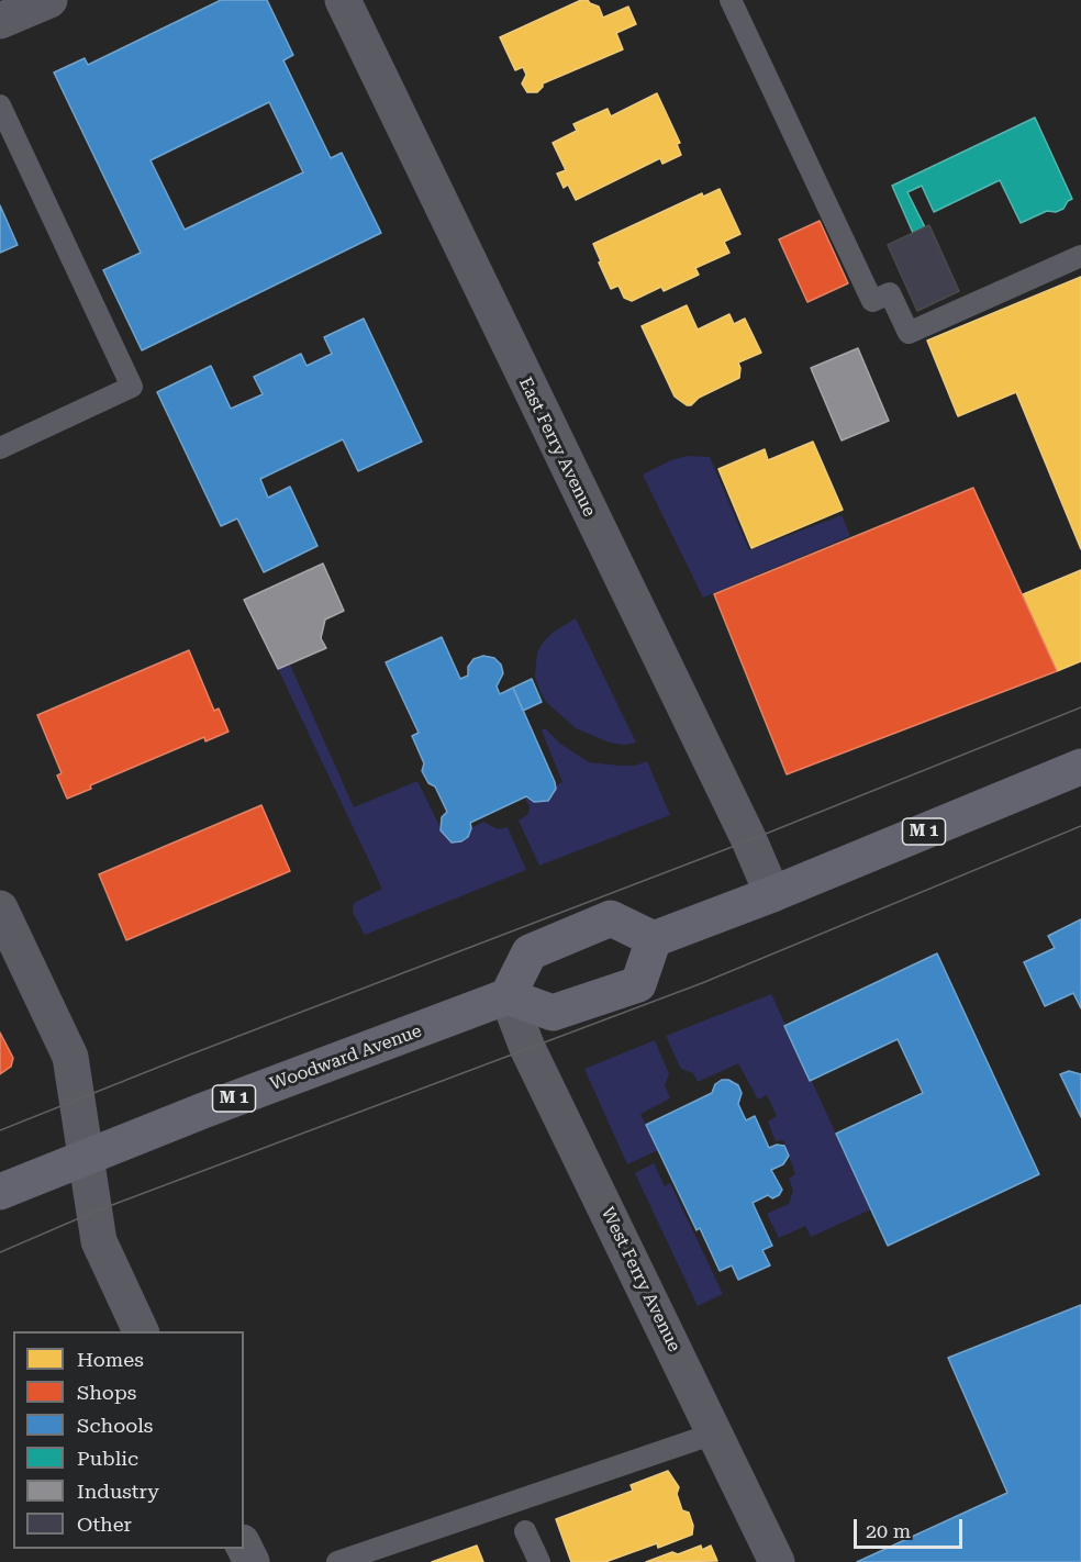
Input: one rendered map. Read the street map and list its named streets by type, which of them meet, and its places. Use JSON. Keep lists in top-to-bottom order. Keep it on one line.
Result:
{"streets":{"main road":["M 1","Woodward Avenue"],"street":["East Ferry Avenue","West Ferry Avenue"]},"crossings":[["East Ferry Avenue","M 1"],["Woodward Avenue","West Ferry Avenue"]],"legend":["Homes","Shops","Schools","Public","Industry","Other"],"scale_bar":"20 m"}
